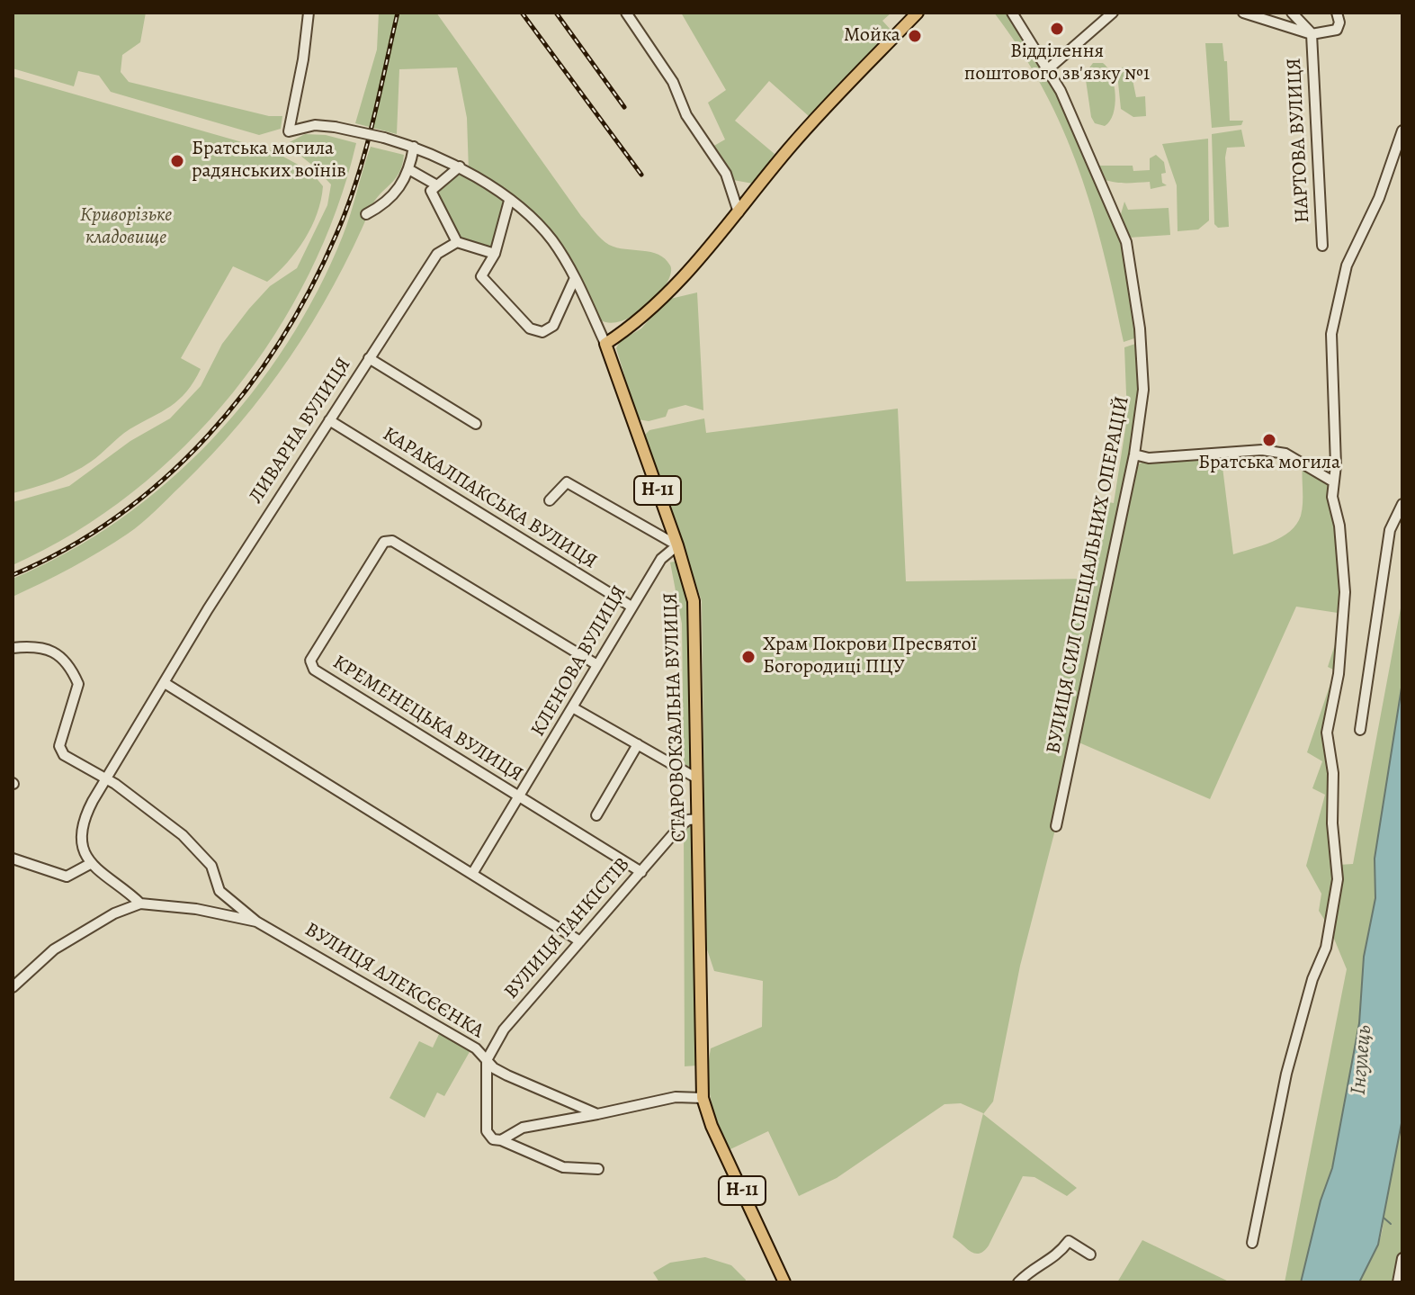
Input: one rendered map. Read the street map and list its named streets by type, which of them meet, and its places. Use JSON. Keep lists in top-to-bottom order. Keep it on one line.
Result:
{"streets":{"main road":["Н-11","СТАРОВОКЗАЛЬНА ВУЛИЦЯ"],"street":["НАРТОВА ВУЛИЦЯ","ЛИВАРНА ВУЛИЦЯ","КАРАКАЛПАКСЬКА ВУЛИЦЯ","ВУЛИЦЯ СИЛ СПЕЦІАЛЬНИХ ОПЕРАЦІЙ","КЛЕНОВА ВУЛИЦЯ","КРЕМЕНЕЦЬКА ВУЛИЦЯ","ВУЛИЦЯ ТАНКІСТІВ","ВУЛИЦЯ АЛЕКСЄЄНКА"]},"crossings":[["ЛИВАРНА ВУЛИЦЯ","КАРАКАЛПАКСЬКА ВУЛИЦЯ"],["КАРАКАЛПАКСЬКА ВУЛИЦЯ","КЛЕНОВА ВУЛИЦЯ"],["КЛЕНОВА ВУЛИЦЯ","СТАРОВОКЗАЛЬНА ВУЛИЦЯ"],["КЛЕНОВА ВУЛИЦЯ","КРЕМЕНЕЦЬКА ВУЛИЦЯ"],["СТАРОВОКЗАЛЬНА ВУЛИЦЯ","ВУЛИЦЯ ТАНКІСТІВ"],["КРЕМЕНЕЦЬКА ВУЛИЦЯ","ВУЛИЦЯ ТАНКІСТІВ"],["ВУЛИЦЯ ТАНКІСТІВ","ВУЛИЦЯ АЛЕКСЄЄНКА"]],"water":["Інгулець"],"parks":["Криворізьке кладовище"],"places":["Відділення поштового зв'язку №1","Мойка","Братська могила радянських воїнів","Братська могила","Храм Покрови Пресвятої Богородиці ПЦУ"]}
